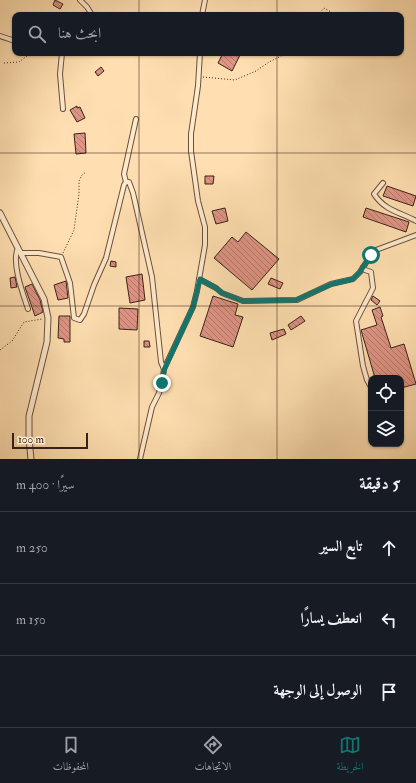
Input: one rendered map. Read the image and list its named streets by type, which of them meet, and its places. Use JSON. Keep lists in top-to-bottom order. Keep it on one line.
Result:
{"scale_bar":"100 m","page":{"search":"ابحث هنا","scale":"100 m","heading":["5 دقيقة","سيرًا · 400 m"],"list":[["تابع السير","250 m"],["انعطف يسارًا","150 m"],"الوصول إلى الوجهة"],"nav":["الخريطة","الاتجاهات","المحفوظات"]}}
